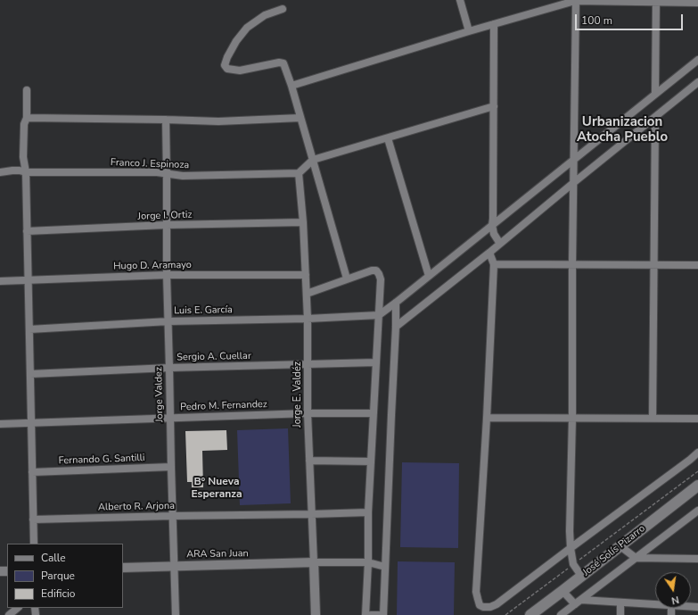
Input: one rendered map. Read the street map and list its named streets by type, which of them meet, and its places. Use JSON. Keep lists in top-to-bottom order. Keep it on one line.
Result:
{"streets":{"main road":["José Solís Pizarro"],"street":["Franco J. Espinoza","Jorge I. Ortiz","Hugo D. Aramayo","Luis E. García","Sergio A. Cuellar","Jorge Valdez","Jorge E. Valdéz","Pedro M. Fernandez","Fernando G. Santilli","Alberto R. Arjona","ARA San Juan"]},"crossings":[["Franco J. Espinoza","Jorge Valdez"],["Franco J. Espinoza","Jorge E. Valdéz"],["Jorge I. Ortiz","Jorge Valdez"],["Jorge I. Ortiz","Jorge E. Valdéz"],["Hugo D. Aramayo","Jorge Valdez"],["Hugo D. Aramayo","Jorge E. Valdéz"],["Luis E. García","Jorge Valdez"],["Luis E. García","Jorge E. Valdéz"],["Sergio A. Cuellar","Jorge Valdez"],["Sergio A. Cuellar","Jorge E. Valdéz"],["Jorge Valdez","Pedro M. Fernandez"],["Jorge Valdez","Fernando G. Santilli"],["Jorge Valdez","Alberto R. Arjona"],["Jorge Valdez","ARA San Juan"],["Jorge E. Valdéz","Pedro M. Fernandez"],["Jorge E. Valdéz","Alberto R. Arjona"],["Jorge E. Valdéz","ARA San Juan"]],"districts":["Urbanizacion Atocha Pueblo","Bº Nueva Esperanza"],"legend":["Calle","Parque","Edificio"],"scale_bar":"100 m","north":"bottom"}
